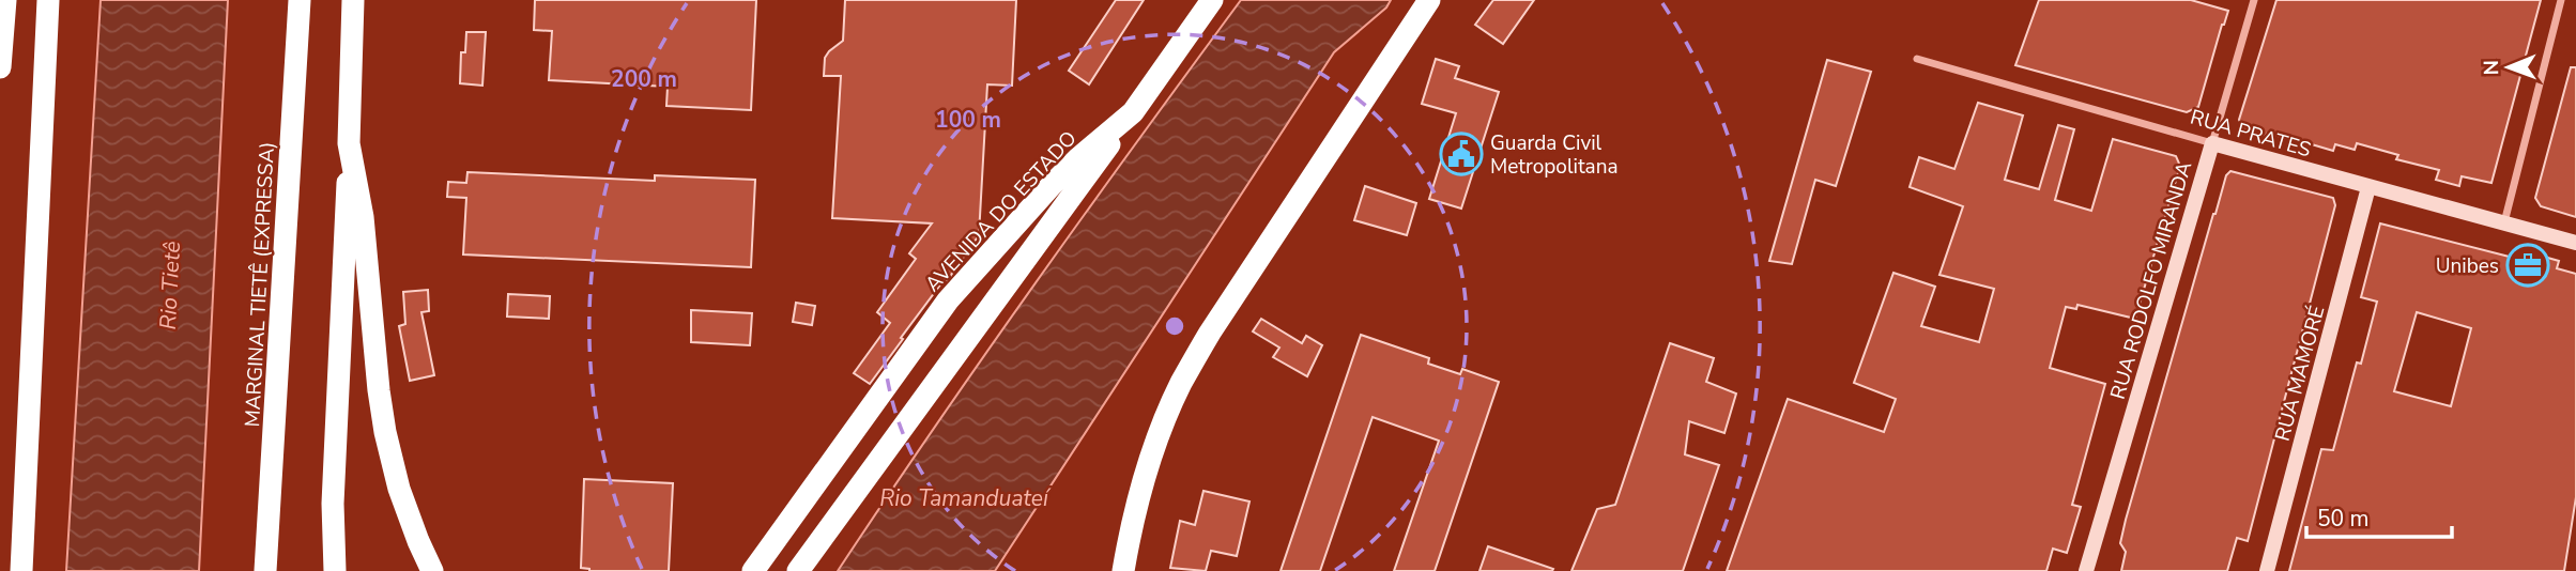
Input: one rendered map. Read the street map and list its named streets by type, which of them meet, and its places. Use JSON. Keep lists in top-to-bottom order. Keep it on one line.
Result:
{"streets":{"highway":["AVENIDA DO ESTADO","MARGINAL TIETÊ (EXPRESSA)"],"street":["RUA PRATES","RUA RODOLFO MIRANDA","RUA MAMORÉ"]},"crossings":[["RUA PRATES","RUA RODOLFO MIRANDA"],["RUA PRATES","RUA MAMORÉ"]],"water":["Rio Tietê","Rio Tamanduateí"],"places":{"public building":["Guarda Civil Metropolitana"],"office":["Unibes"]},"scale_bar":"50 m","north":"left","rings":["200 m","100 m"]}
